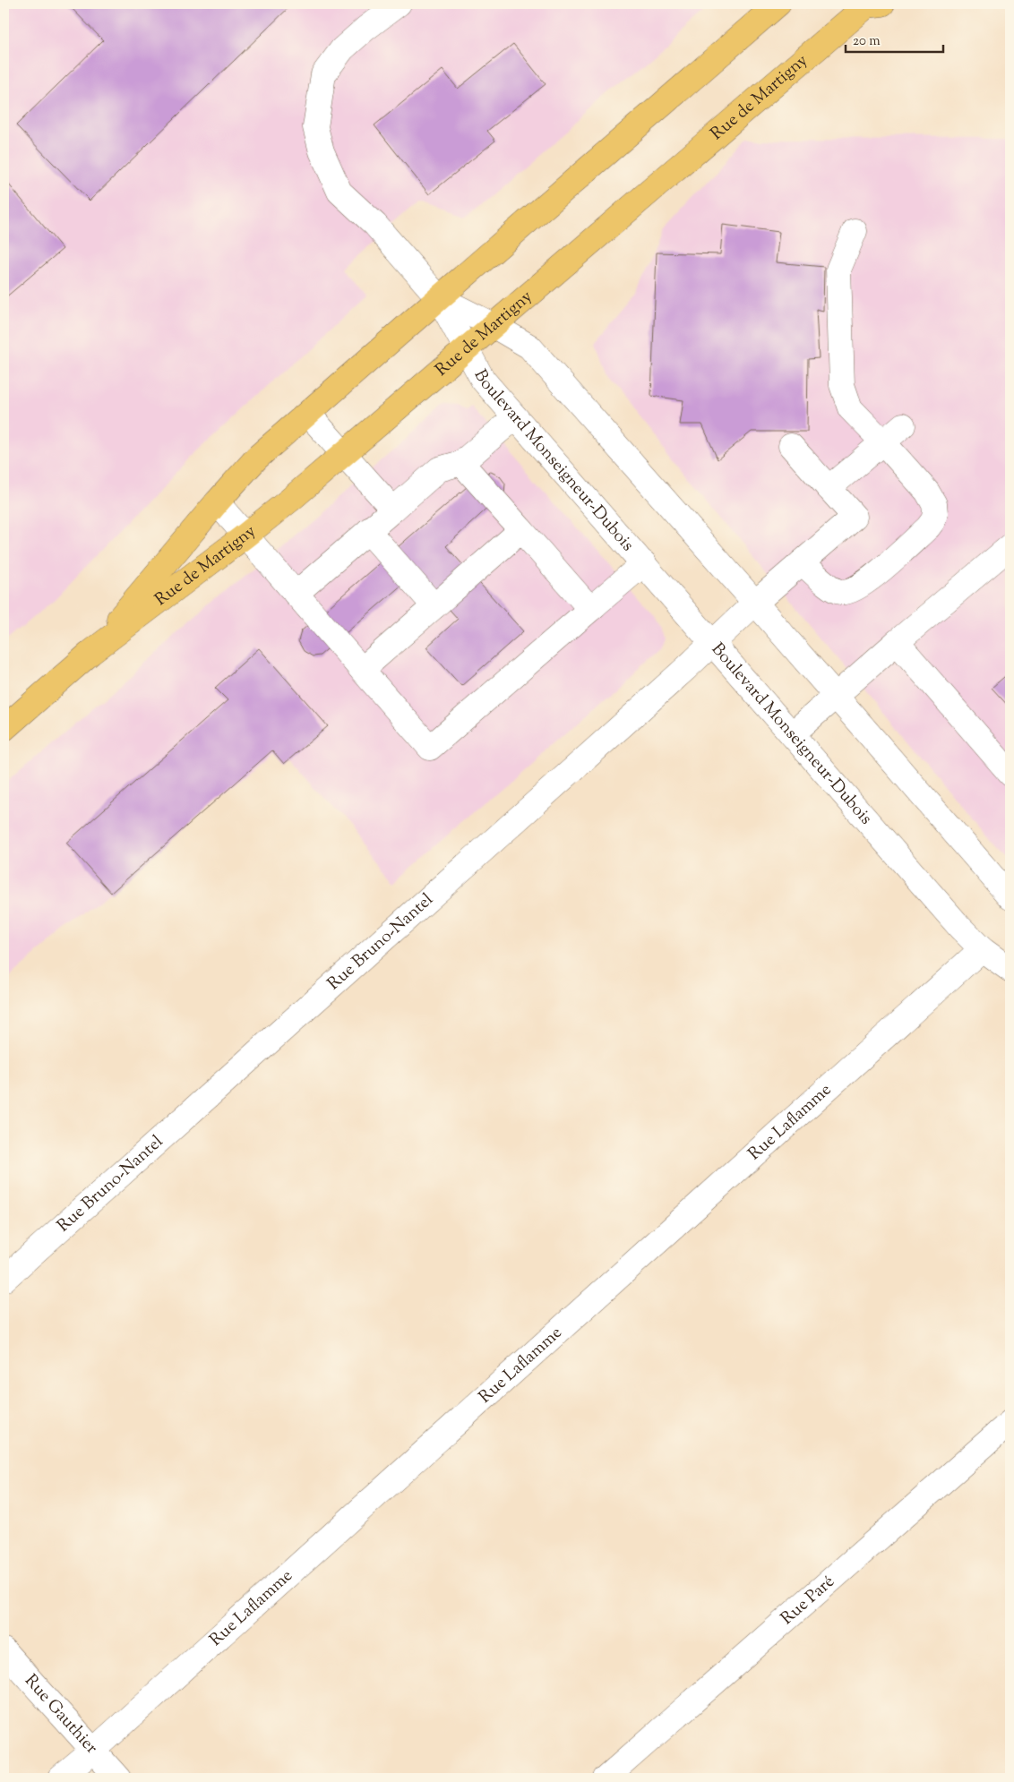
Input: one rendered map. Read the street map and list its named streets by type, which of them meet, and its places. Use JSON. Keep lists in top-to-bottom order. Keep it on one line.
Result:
{"streets":{"main road":["Rue de Martigny"],"street":["Boulevard Monseigneur-Dubois","Rue Bruno-Nantel","Rue Laflamme","Rue Paré","Rue Gauthier"]},"crossings":[["Rue de Martigny","Boulevard Monseigneur-Dubois"],["Boulevard Monseigneur-Dubois","Rue Bruno-Nantel"],["Boulevard Monseigneur-Dubois","Rue Laflamme"],["Rue Laflamme","Rue Gauthier"]],"scale_bar":"20 m"}
